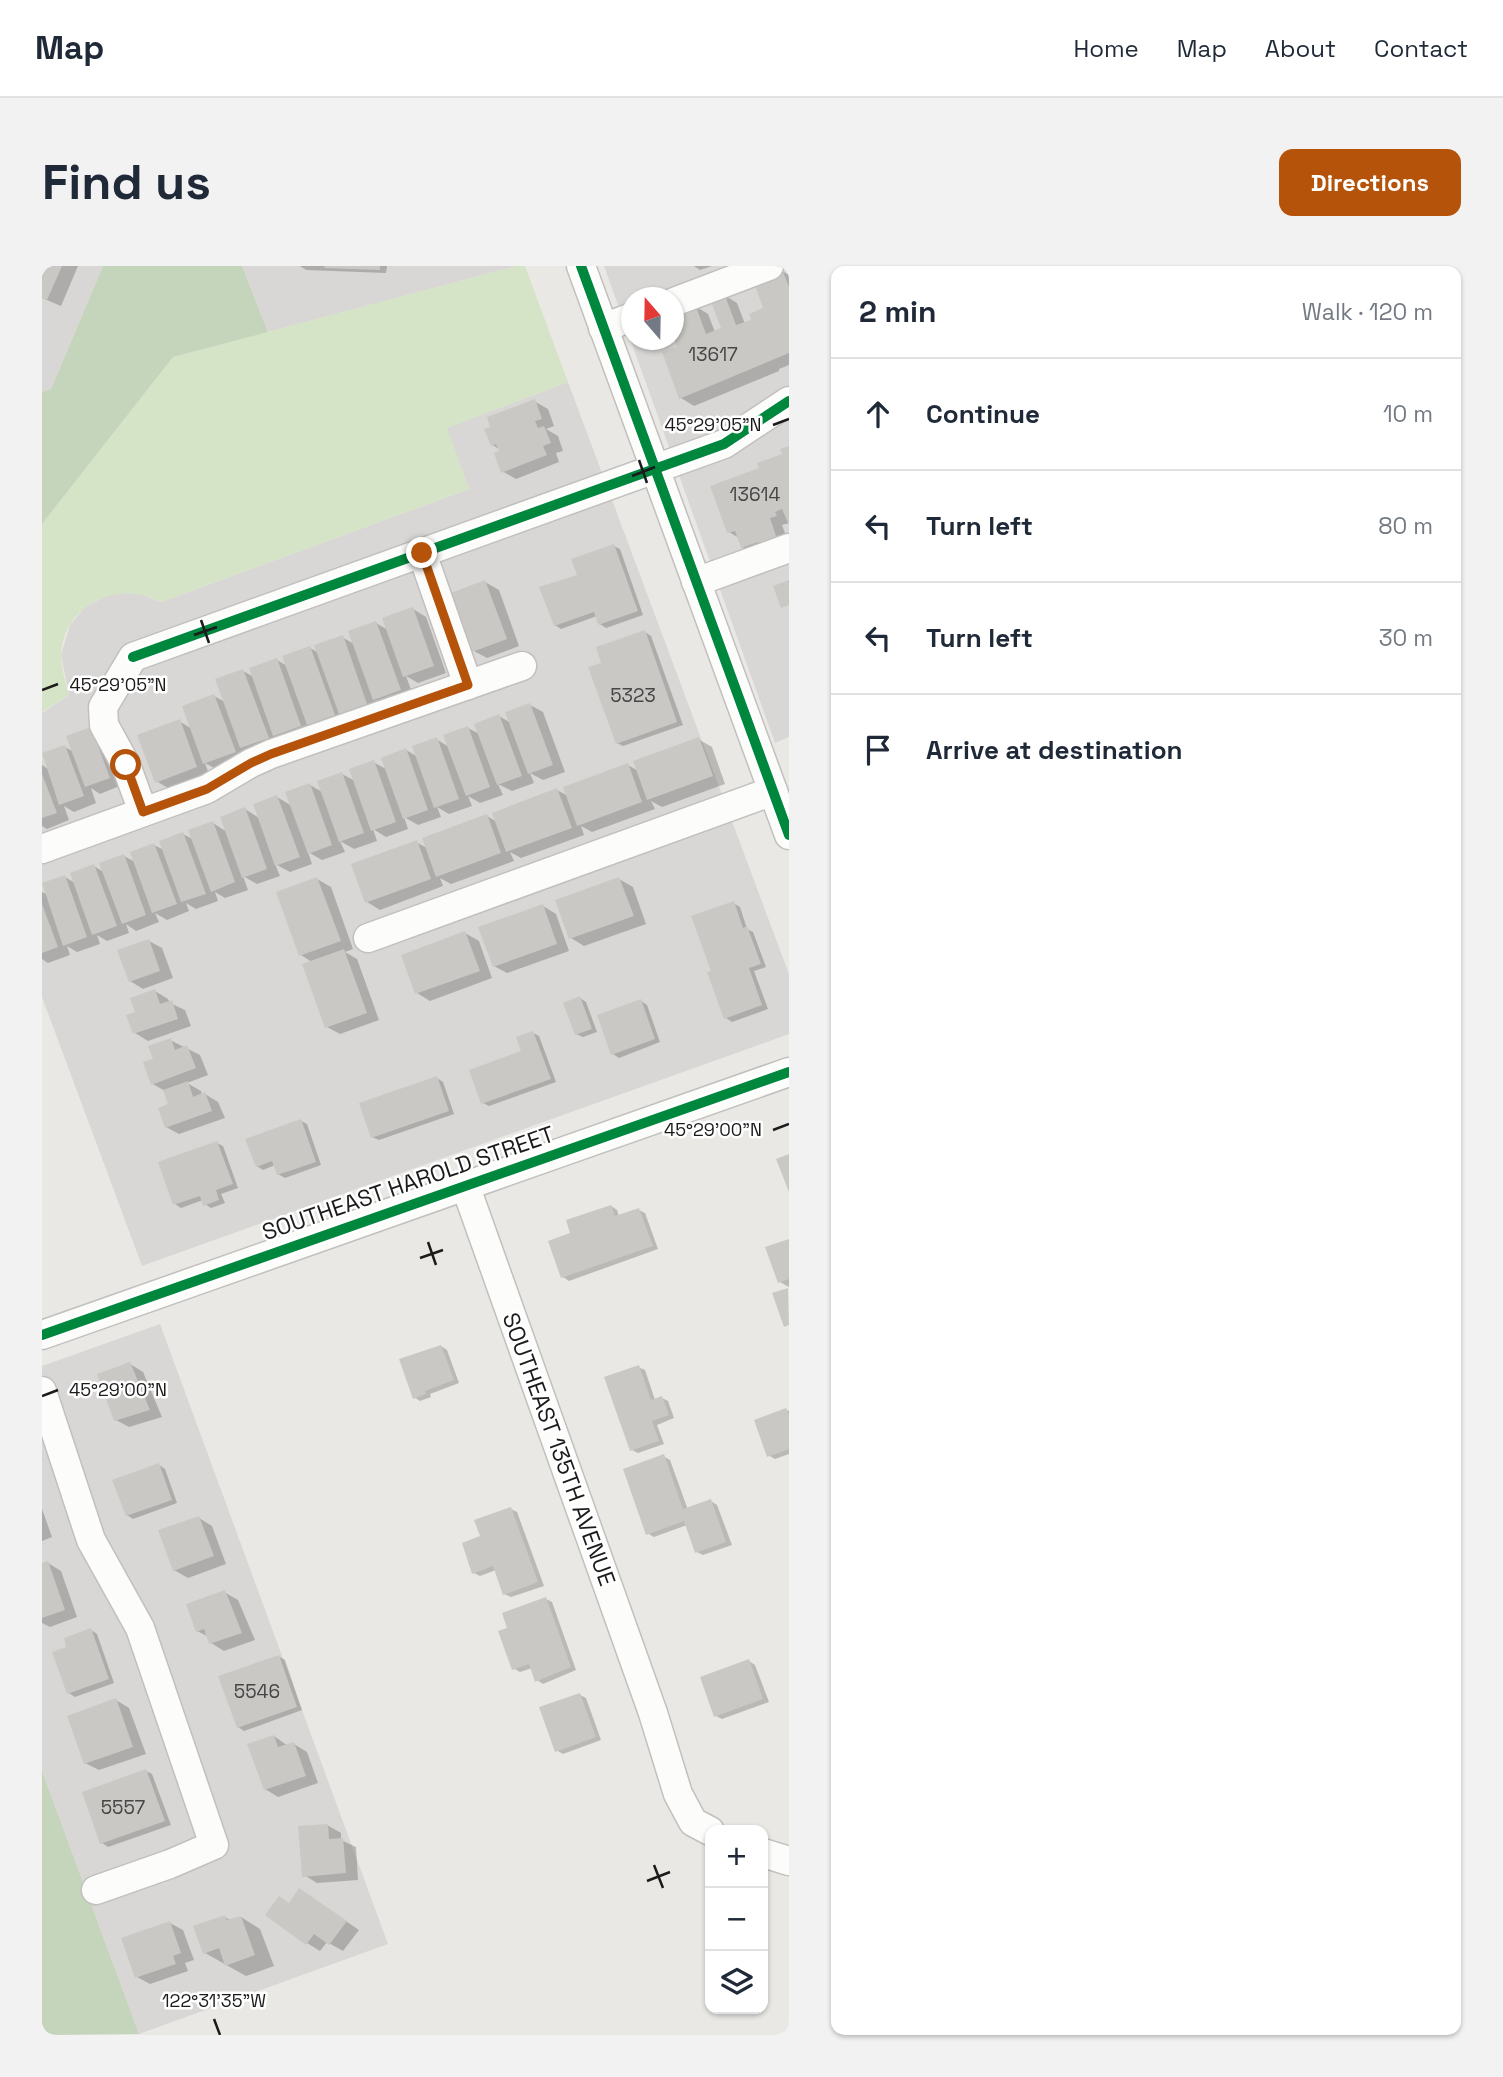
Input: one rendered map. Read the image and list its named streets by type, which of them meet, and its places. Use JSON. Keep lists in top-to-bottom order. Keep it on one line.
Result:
{"streets":{"street":["SOUTHEAST HAROLD STREET","SOUTHEAST 135TH AVENUE"]},"crossings":[["SOUTHEAST HAROLD STREET","SOUTHEAST 135TH AVENUE"]],"house_numbers":["13617","13614","5323","5546","5557"],"north":"top","page":{"header":"Map","nav":["Home","Map","About","Contact"],"buttons":"Directions","title":"Find us","heading":["2 min","Walk · 120 m"],"list":[["Continue","10 m"],["Turn left","80 m"],["Turn left","30 m"],"Arrive at destination"],"map_buttons":["+","−"]},"coordinates":["45°29'05\"N","45°29'00\"N","122°31'35\"W"]}
